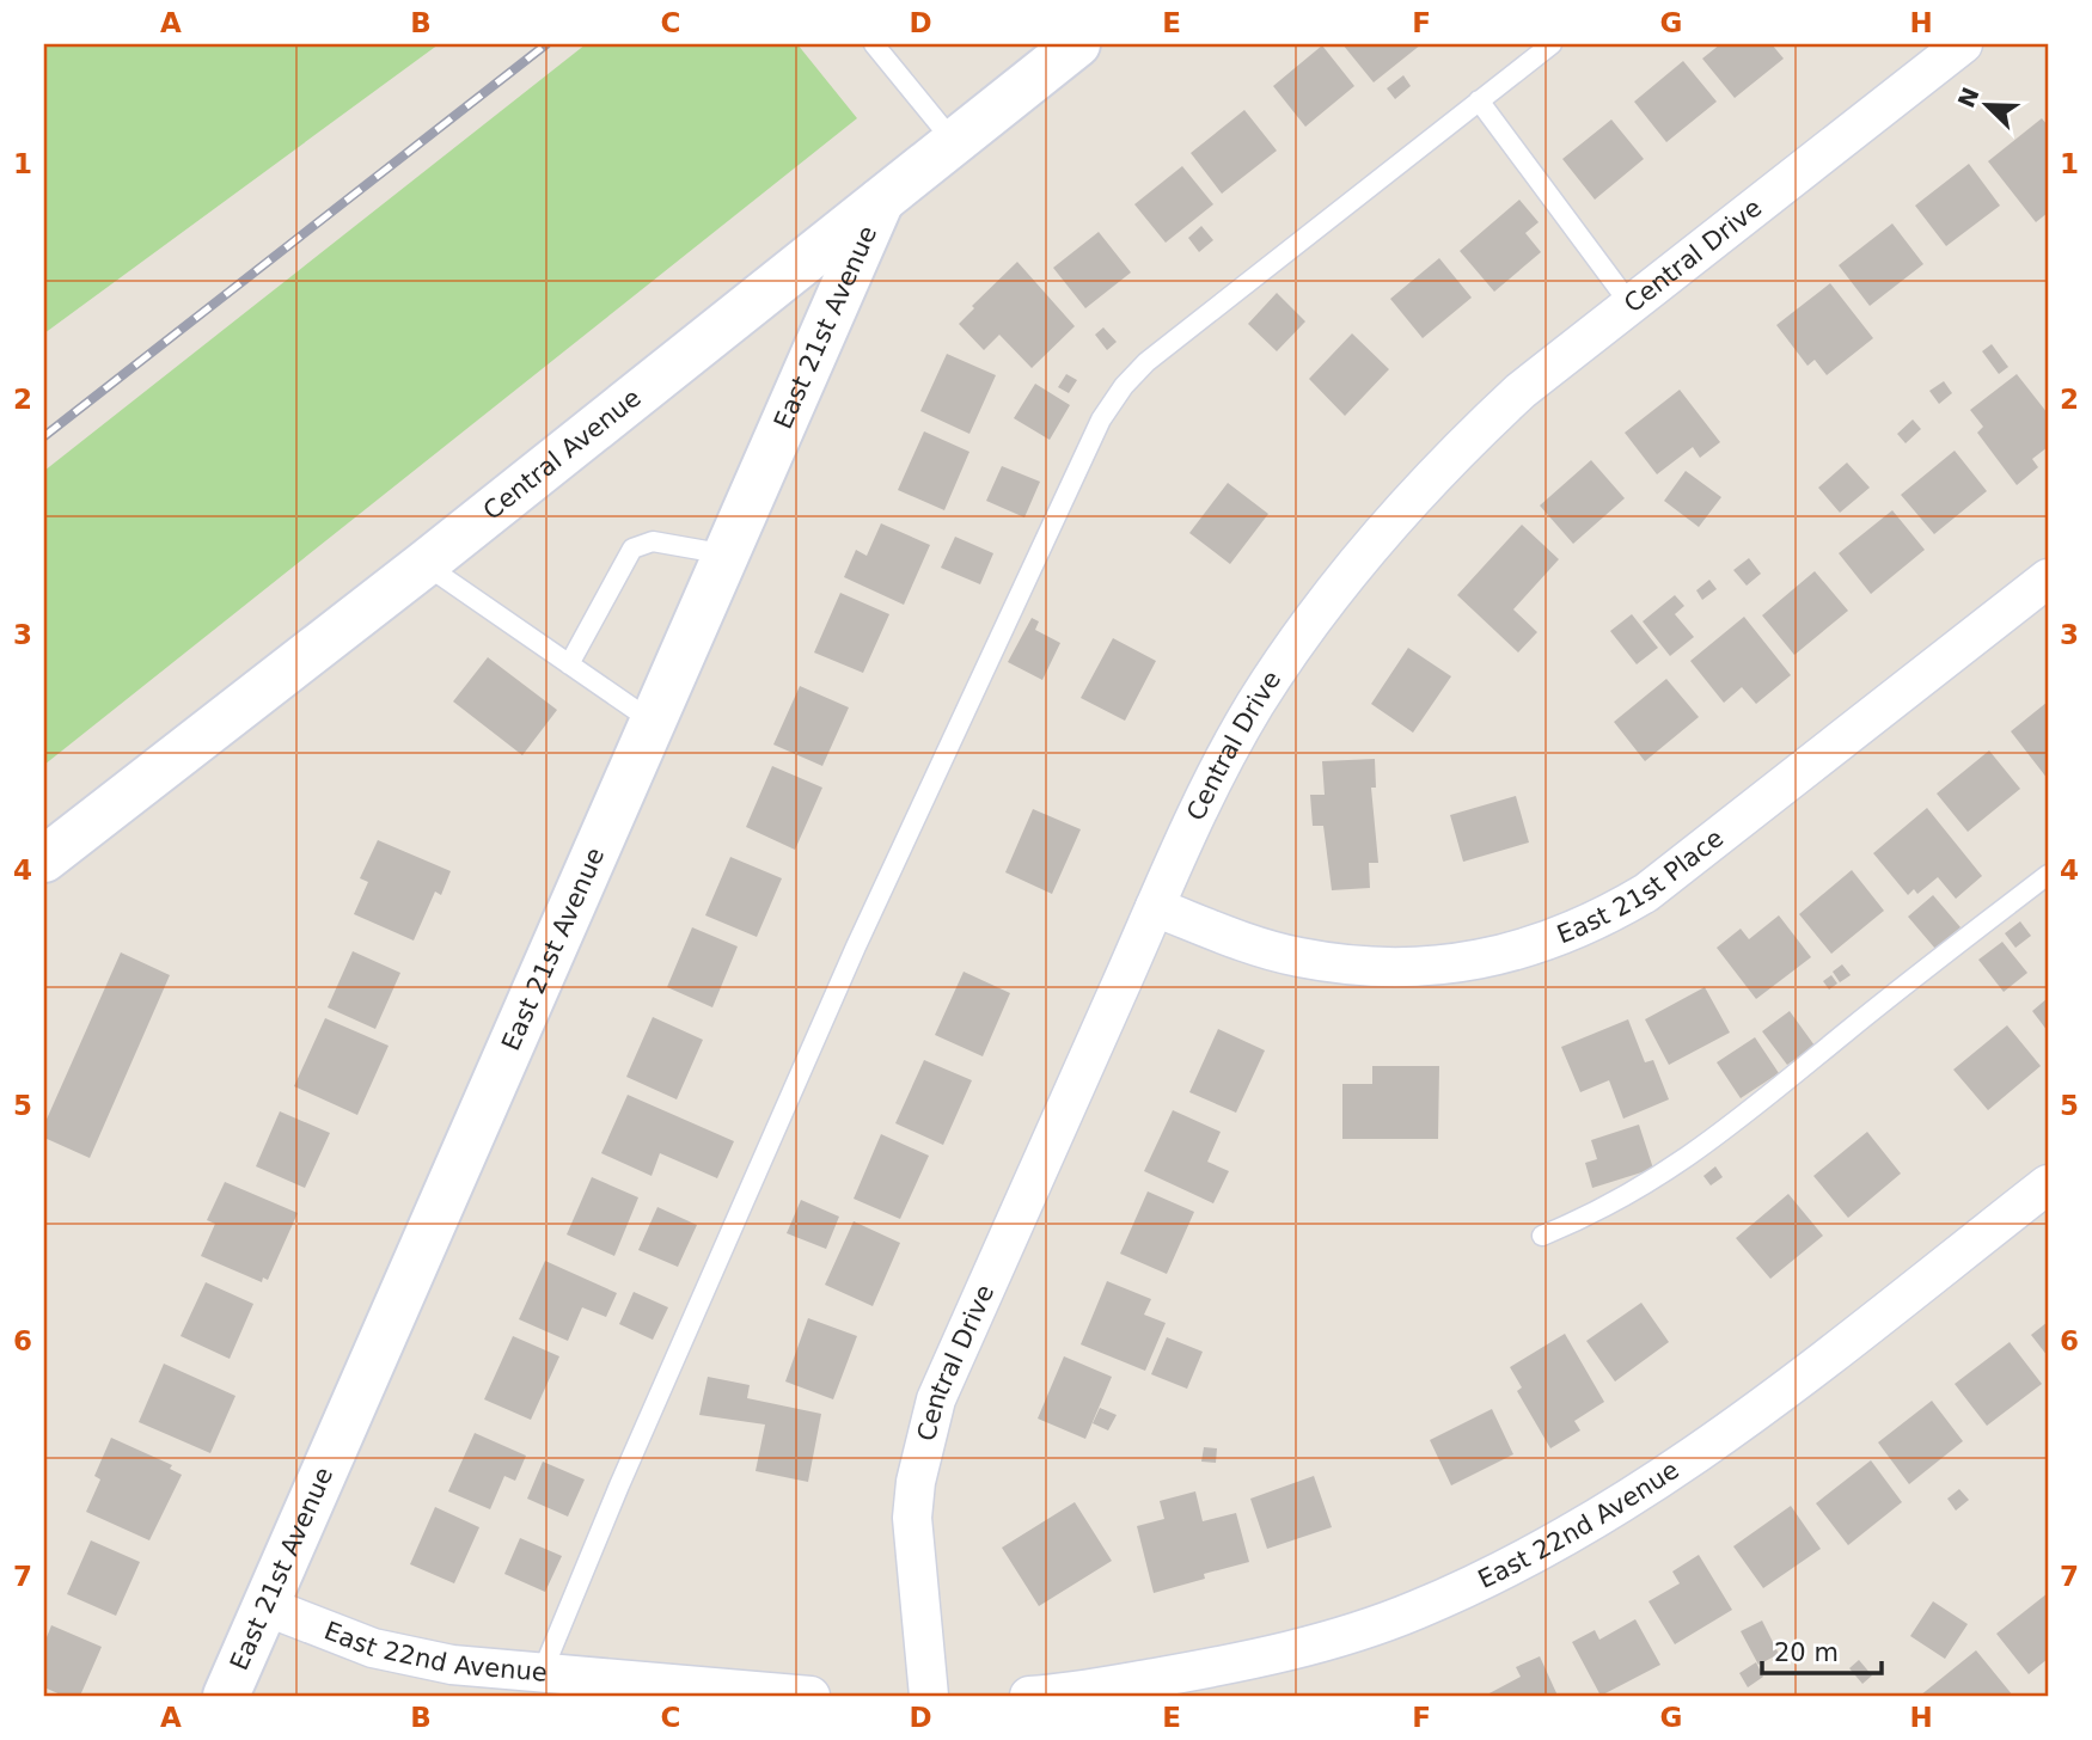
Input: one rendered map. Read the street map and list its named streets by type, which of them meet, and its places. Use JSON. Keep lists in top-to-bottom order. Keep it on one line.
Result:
{"streets":{"street":["Central Drive","East 21st Avenue","Central Avenue","East 21st Place","East 22nd Avenue"]},"crossings":[["Central Drive","East 21st Place"],["East 21st Avenue","Central Avenue"],["East 21st Avenue","East 22nd Avenue"]],"scale_bar":"20 m","north":"top left","grid":{"columns":["A","B","C","D","E","F","G","H"],"rows":["1","2","3","4","5","6","7"]}}
